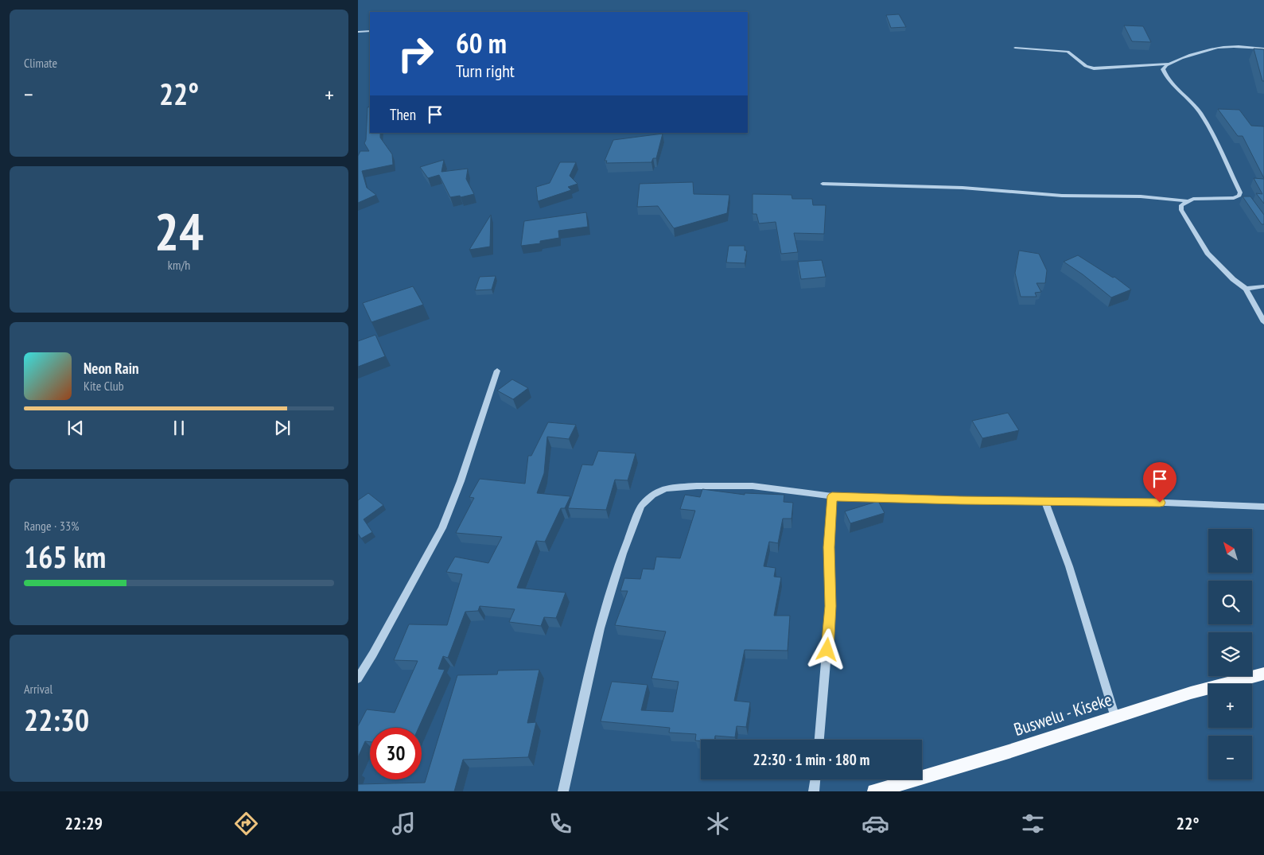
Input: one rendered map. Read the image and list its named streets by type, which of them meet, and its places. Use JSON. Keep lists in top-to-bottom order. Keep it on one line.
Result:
{"streets":{"main road":["Buswelu - Kiseke"]},"north":"top left","page":{"tile":["Climate",["24","km/h"],["Range · 33%","165 km"],["Arrival","22:30"]],"turn":["60 m","Turn right"],"heat":["−","22°","+"],"then":"Then","song":["Neon Rain","Kite Club"],"map_buttons":["+","−"],"limit":"30","trip":"22:30 · 1 min · 180 m","tabs":["22:29","22°"]}}
